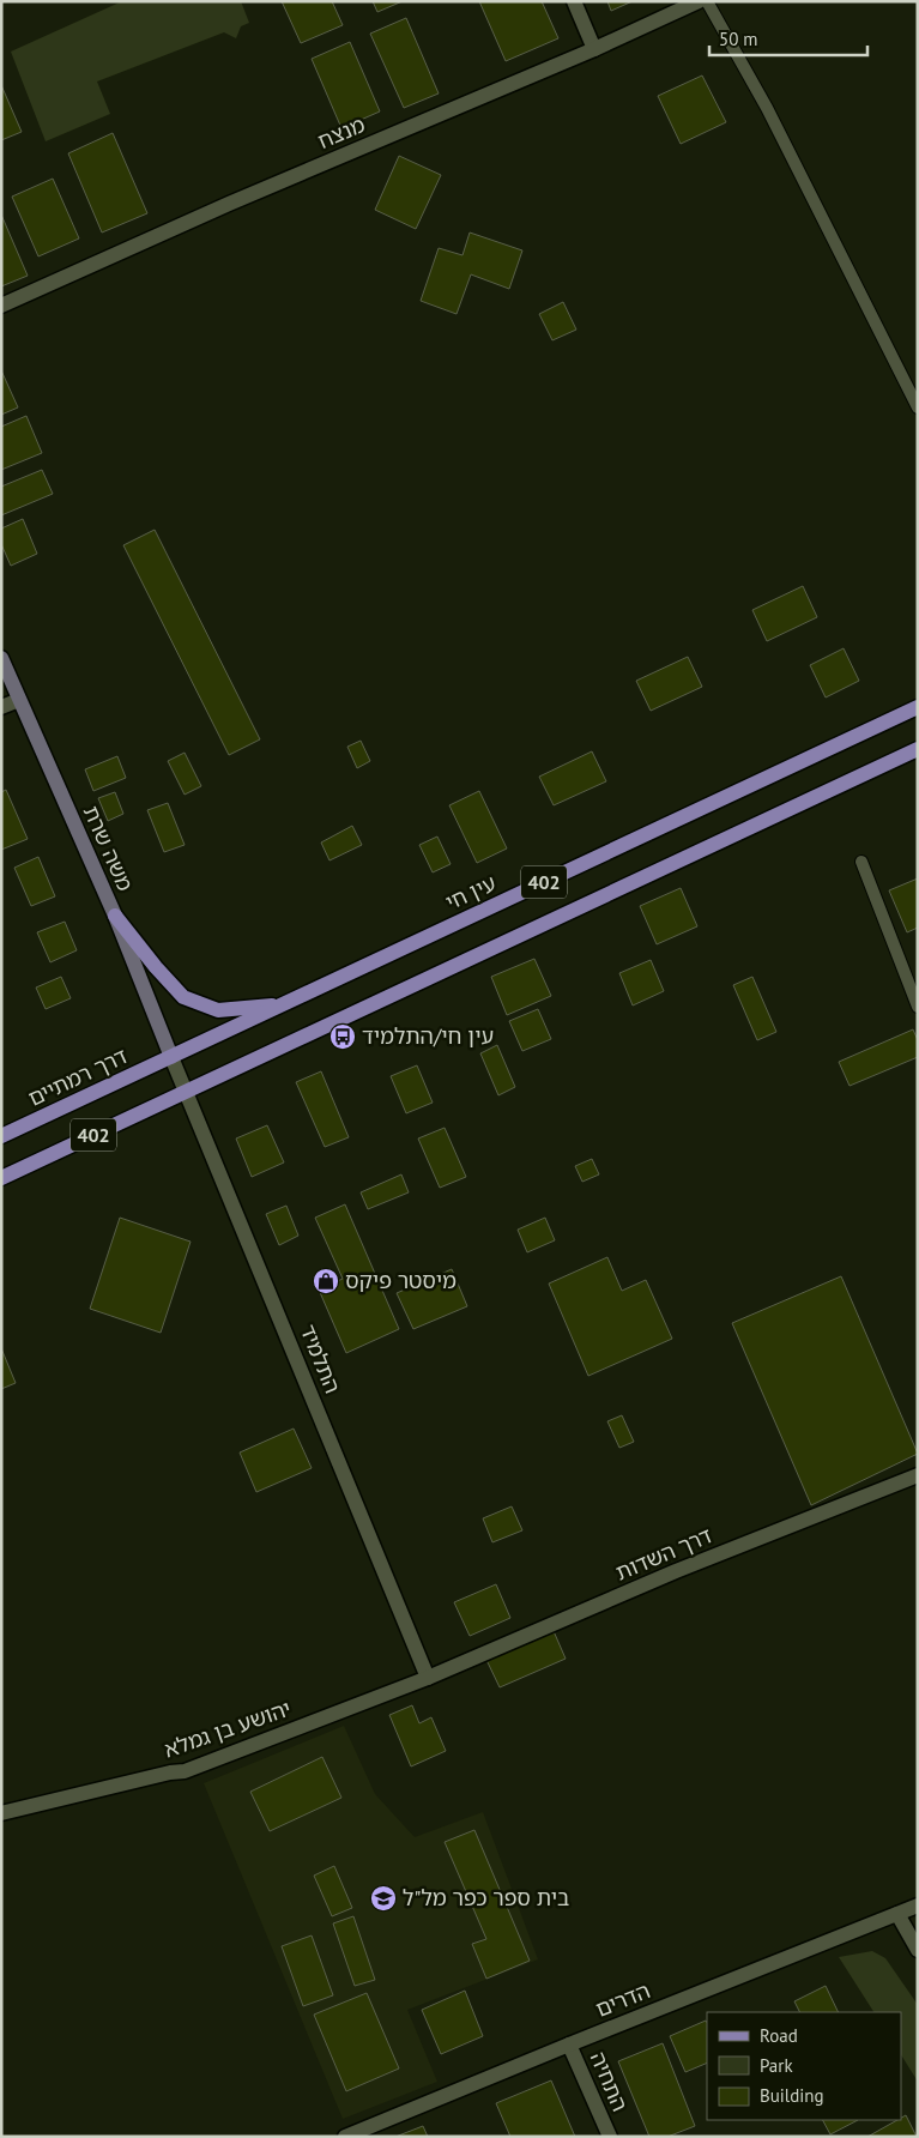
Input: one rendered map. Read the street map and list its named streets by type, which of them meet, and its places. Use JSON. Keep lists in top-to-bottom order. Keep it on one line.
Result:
{"streets":{"main road":["402","עין חי","דרך רמתיים"],"street":["מנצח","משה שרת","התלמיד","דרך השדות","יהושע בן גמלא","הדרים","התחיה"]},"crossings":[["משה שרת","עין חי"],["משה שרת","דרך רמתיים"],["משה שרת","התלמיד"],["402","התלמיד"],["עין חי","דרך רמתיים"],["עין חי","התלמיד"],["דרך רמתיים","התלמיד"],["התלמיד","דרך השדות"],["התלמיד","יהושע בן גמלא"],["דרך השדות","יהושע בן גמלא"],["הדרים","התחיה"]],"places":{"bus stop":["עין חי/התלמיד"],"shop":["מיסטר פיקס"],"school or university":["בית ספר כפר מל\"ל"]},"legend":["Road","Park","Building"],"scale_bar":"50 m"}
